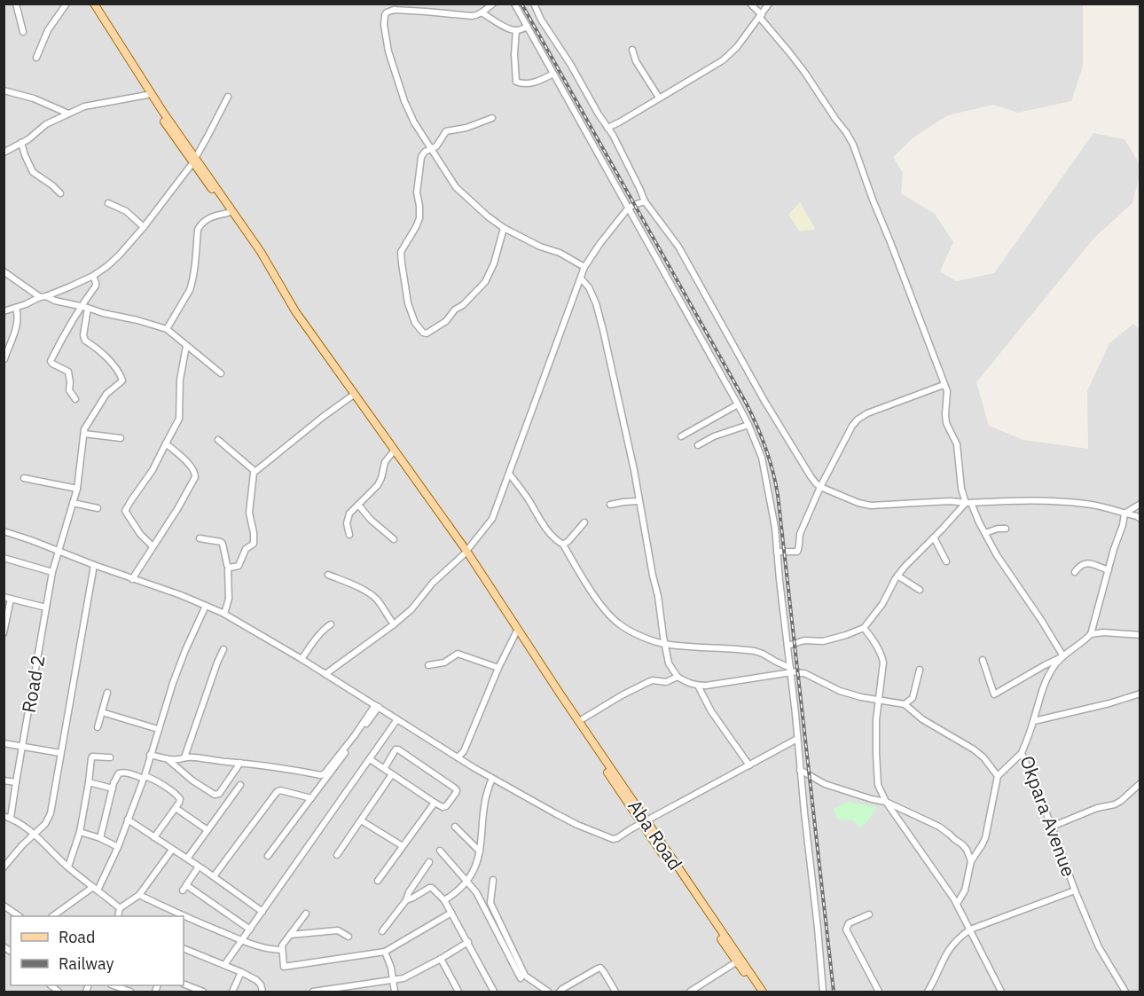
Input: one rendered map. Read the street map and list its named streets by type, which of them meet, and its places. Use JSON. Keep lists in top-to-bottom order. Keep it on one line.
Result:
{"streets":{"main road":["Aba Road"],"street":["Road 2","Okpara Avenue"]},"legend":["Road","Railway"]}
